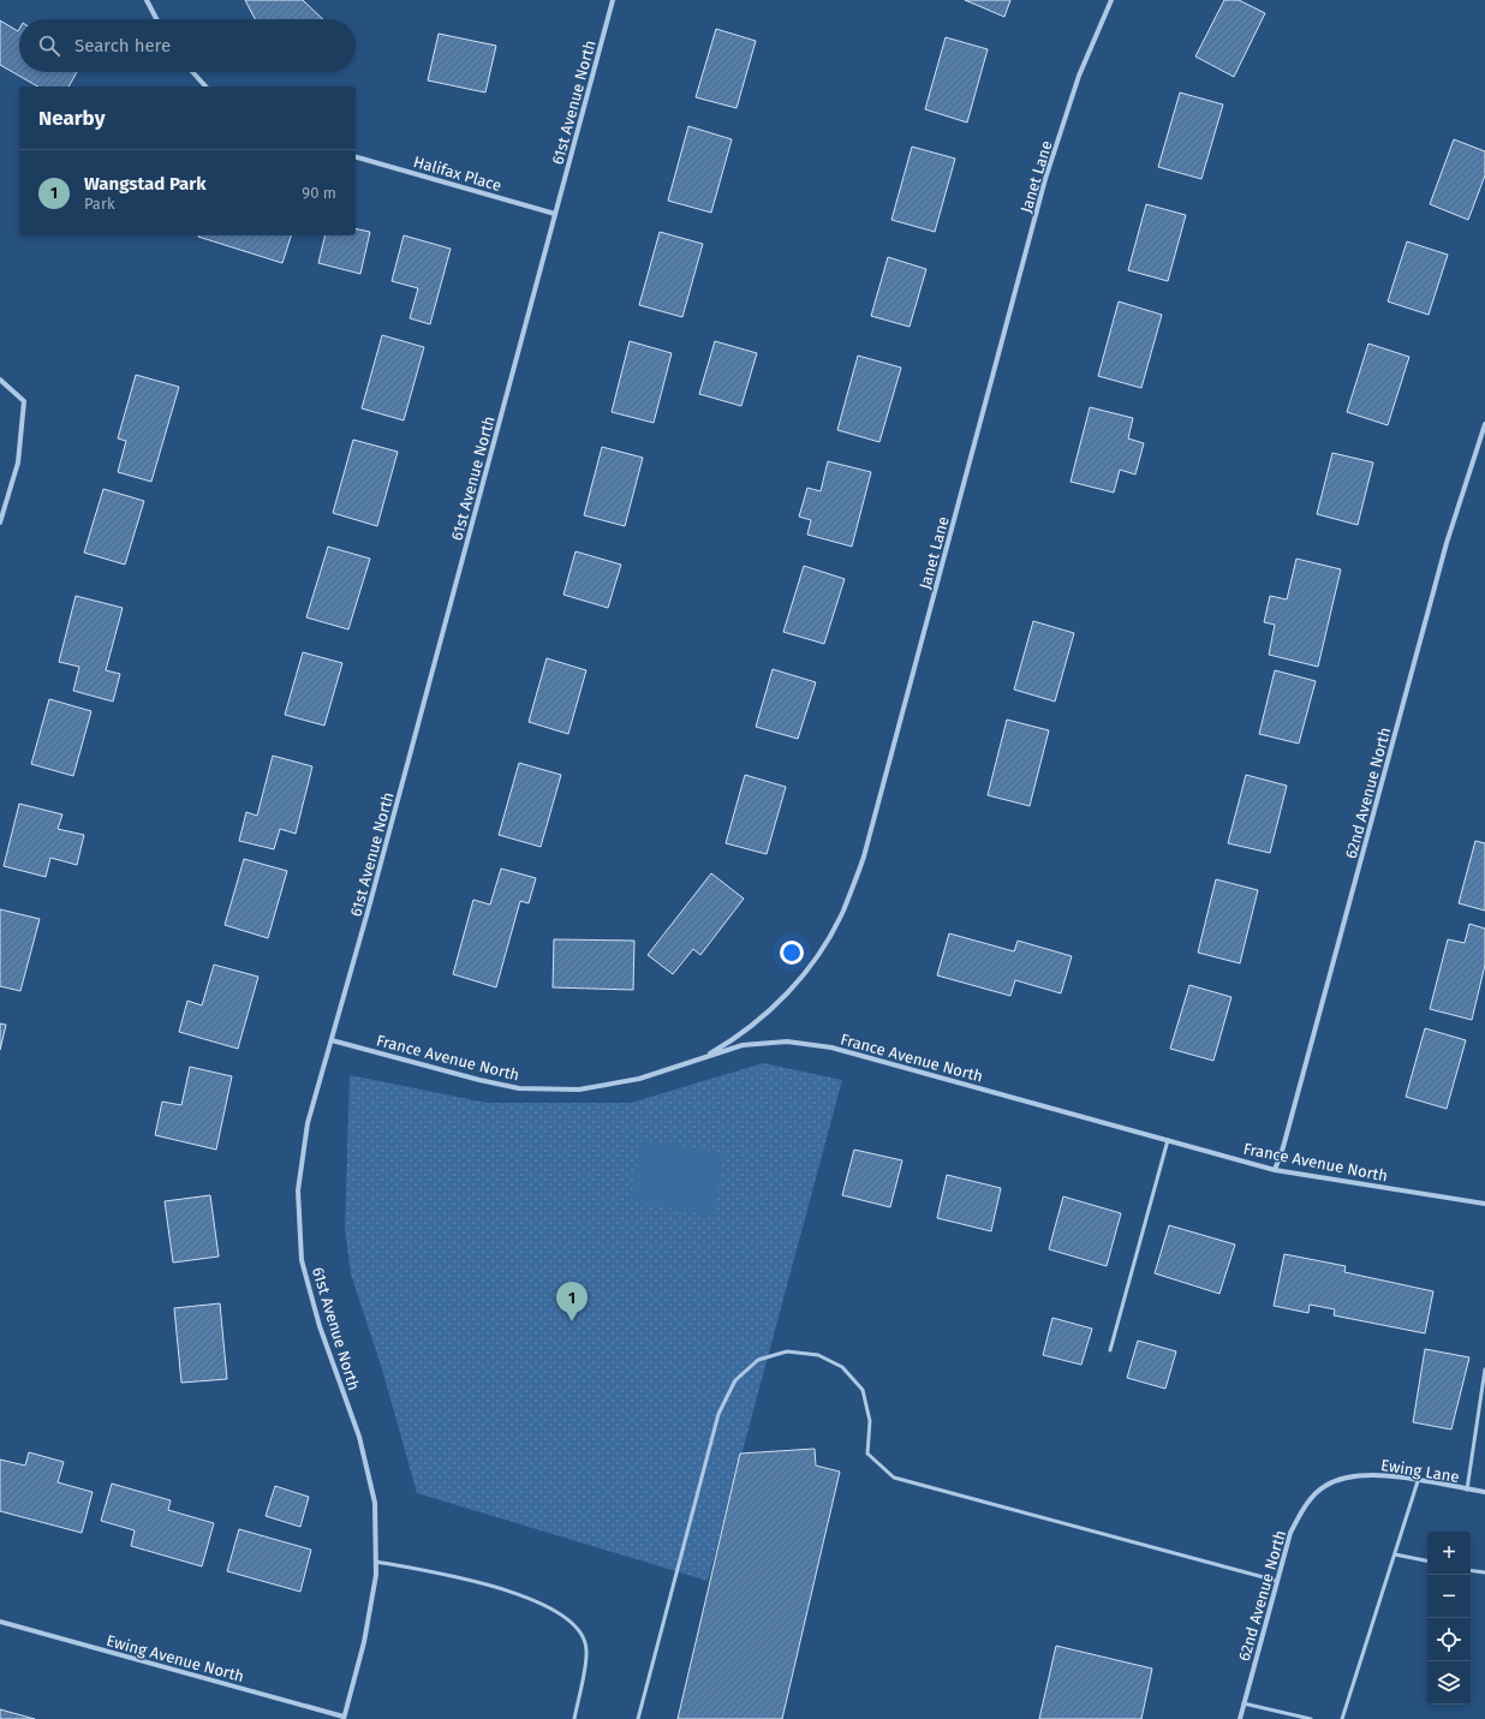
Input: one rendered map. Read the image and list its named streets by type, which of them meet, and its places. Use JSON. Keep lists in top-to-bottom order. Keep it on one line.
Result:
{"streets":{"street":["61st Avenue North","Halifax Place","Janet Lane","62nd Avenue North","France Avenue North","Ewing Lane","Ewing Avenue North"]},"crossings":[["61st Avenue North","Halifax Place"],["61st Avenue North","France Avenue North"],["61st Avenue North","Ewing Avenue North"],["Janet Lane","France Avenue North"],["62nd Avenue North","France Avenue North"],["62nd Avenue North","Ewing Lane"]],"page":{"search":"Search here","heading":"Nearby","list":[{"mark":"1","name":"Wangstad Park","note":"Park","value":"90 m"}],"pins":"1","map_buttons":["+","−"]}}
